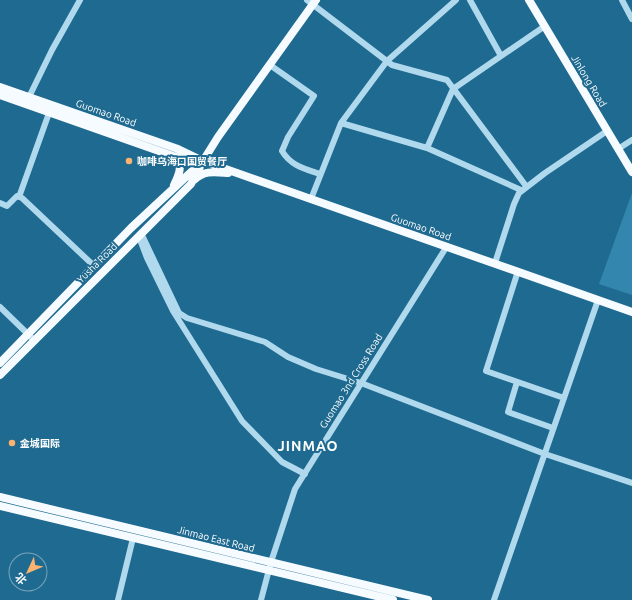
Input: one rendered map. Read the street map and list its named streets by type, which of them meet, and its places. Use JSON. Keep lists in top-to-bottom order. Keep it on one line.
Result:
{"streets":{"main road":["Jinlong Road","Guomao Road","Yusha Road","Jinmao East Road"],"street":["Guomao 3nd Cross Road"]},"crossings":[["Guomao Road","Yusha Road"],["Guomao Road","Guomao 3nd Cross Road"],["Guomao 3nd Cross Road","Jinmao East Road"]],"districts":["JINMAO"],"places":["咖啡乌海口国贸餐厅","金城国际"],"north":"bottom left"}
